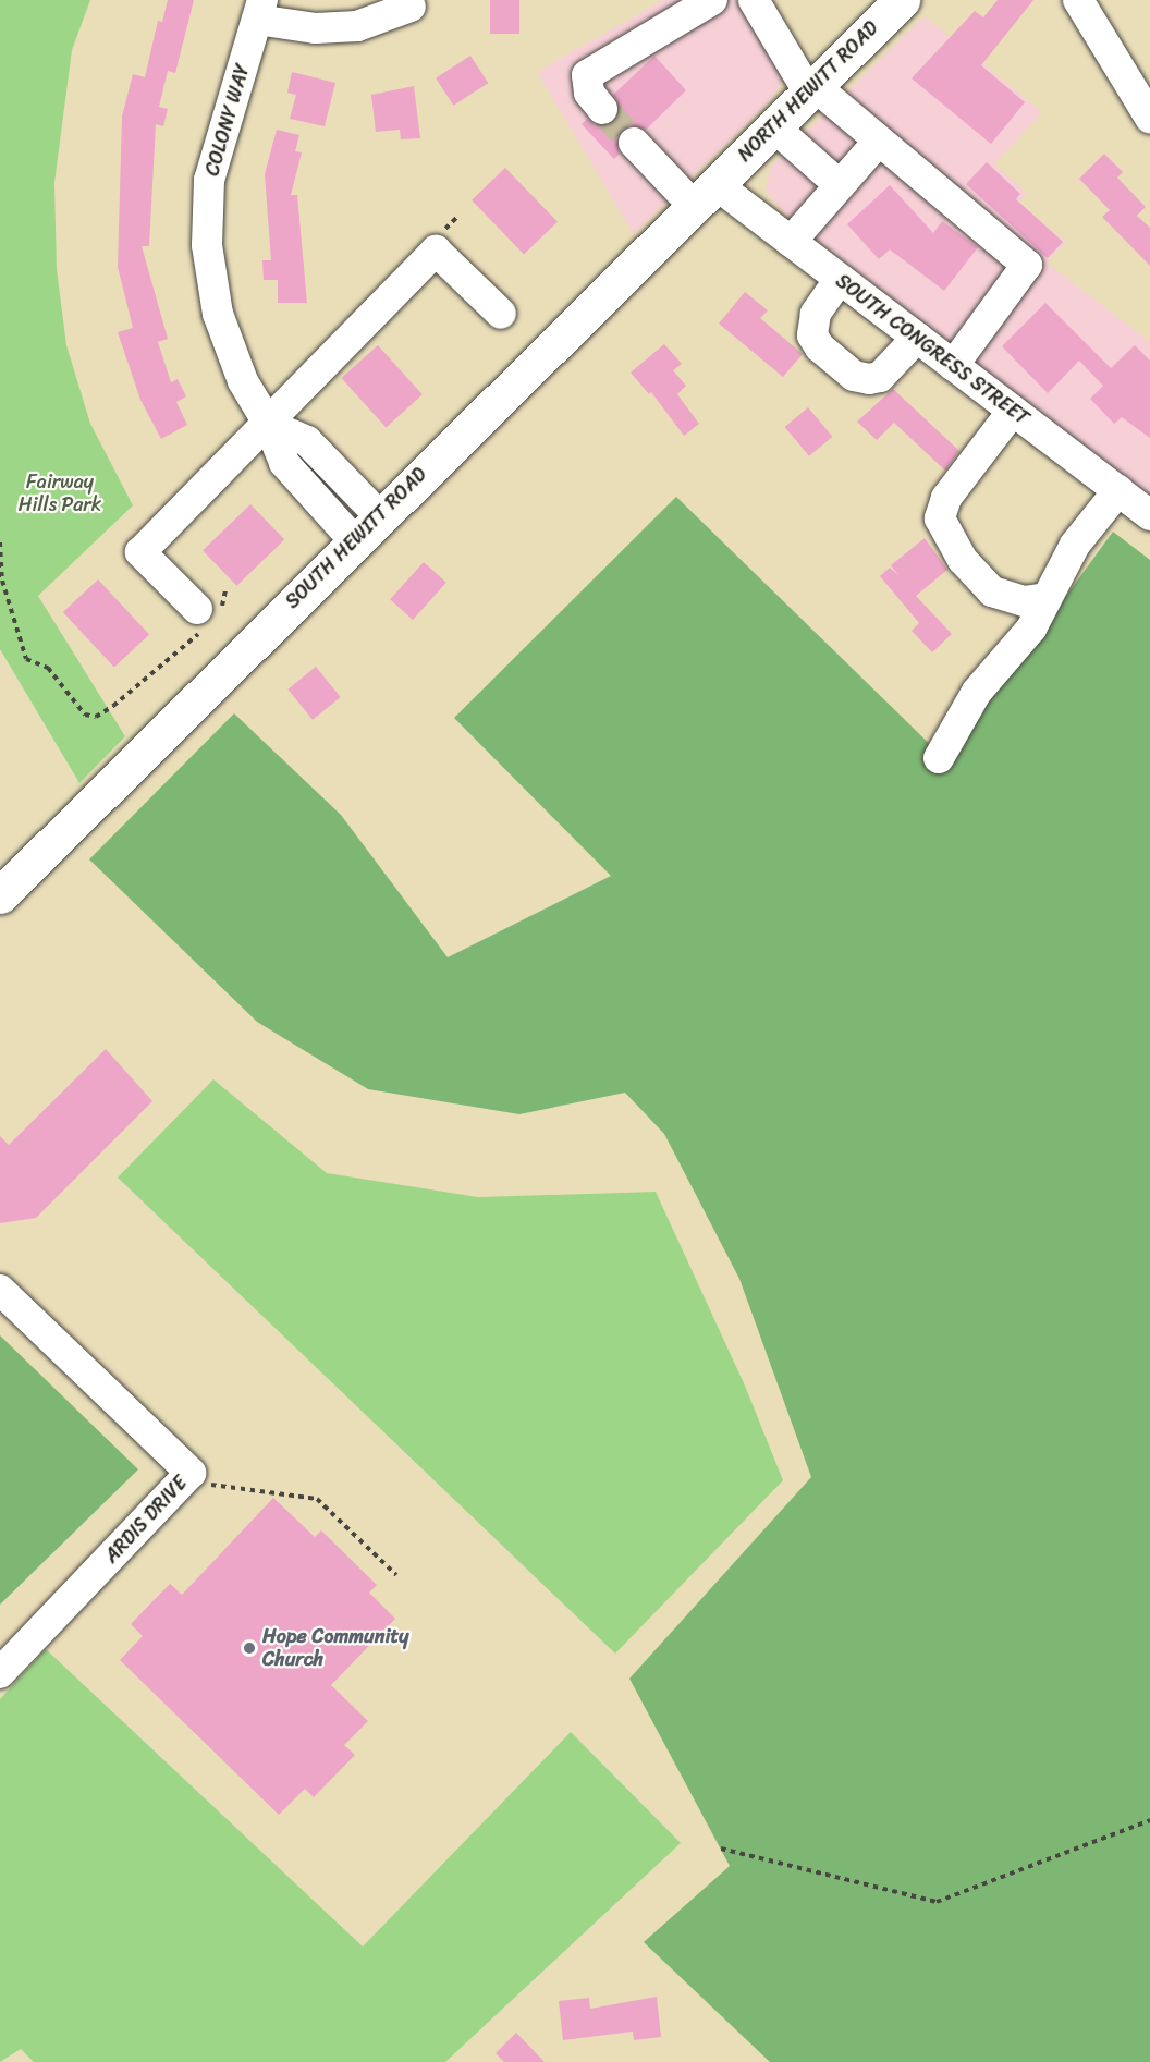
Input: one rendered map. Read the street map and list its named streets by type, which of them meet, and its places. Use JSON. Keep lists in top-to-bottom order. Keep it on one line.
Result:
{"streets":{"main road":["NORTH HEWITT ROAD","SOUTH HEWITT ROAD"],"street":["COLONY WAY","SOUTH CONGRESS STREET","ARDIS DRIVE"]},"crossings":[["NORTH HEWITT ROAD","SOUTH CONGRESS STREET"],["NORTH HEWITT ROAD","SOUTH HEWITT ROAD"],["COLONY WAY","SOUTH HEWITT ROAD"],["SOUTH CONGRESS STREET","SOUTH HEWITT ROAD"]],"parks":["Fairway Hills Park"],"places":["Hope Community Church"]}
